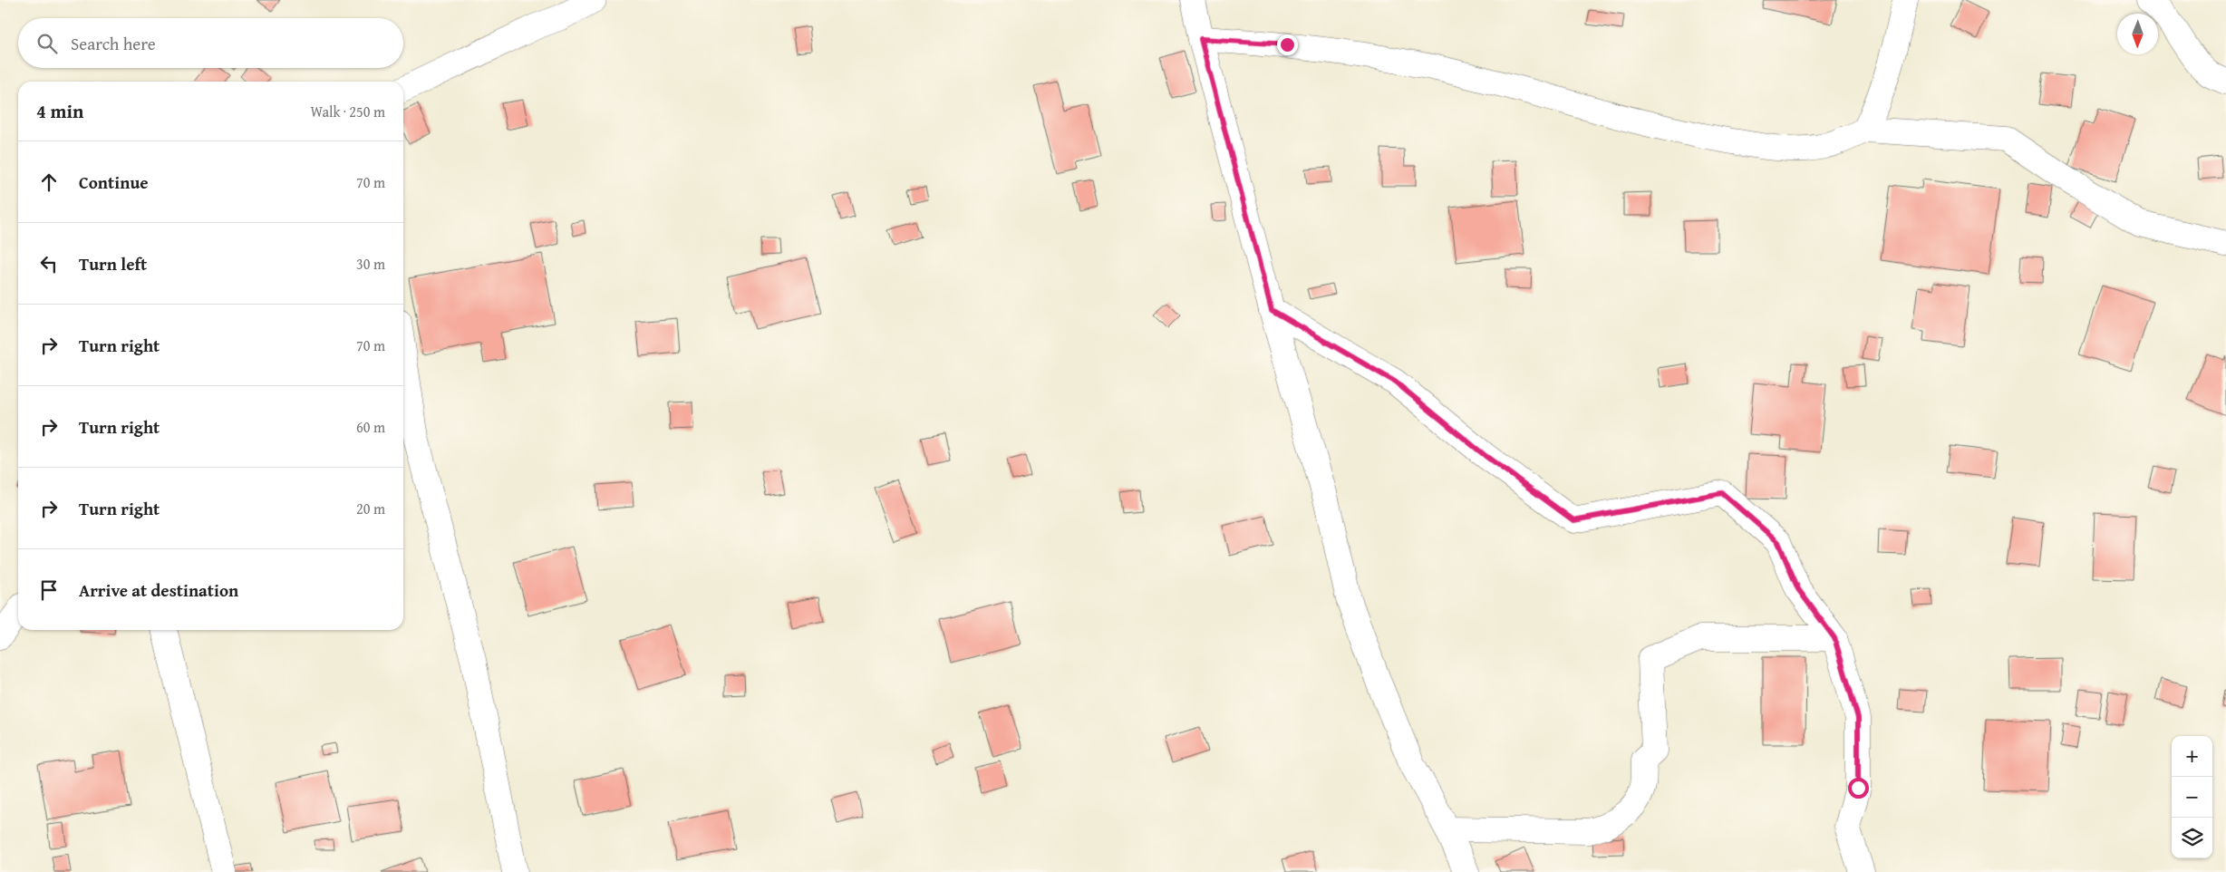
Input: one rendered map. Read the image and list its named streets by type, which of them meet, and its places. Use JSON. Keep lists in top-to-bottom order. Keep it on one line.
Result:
{"north":"bottom","page":{"search":"Search here","heading":["4 min","Walk · 250 m"],"list":[["Continue","70 m"],["Turn left","30 m"],["Turn right","70 m"],["Turn right","60 m"],["Turn right","20 m"],"Arrive at destination"],"map_buttons":["+","−"]}}
